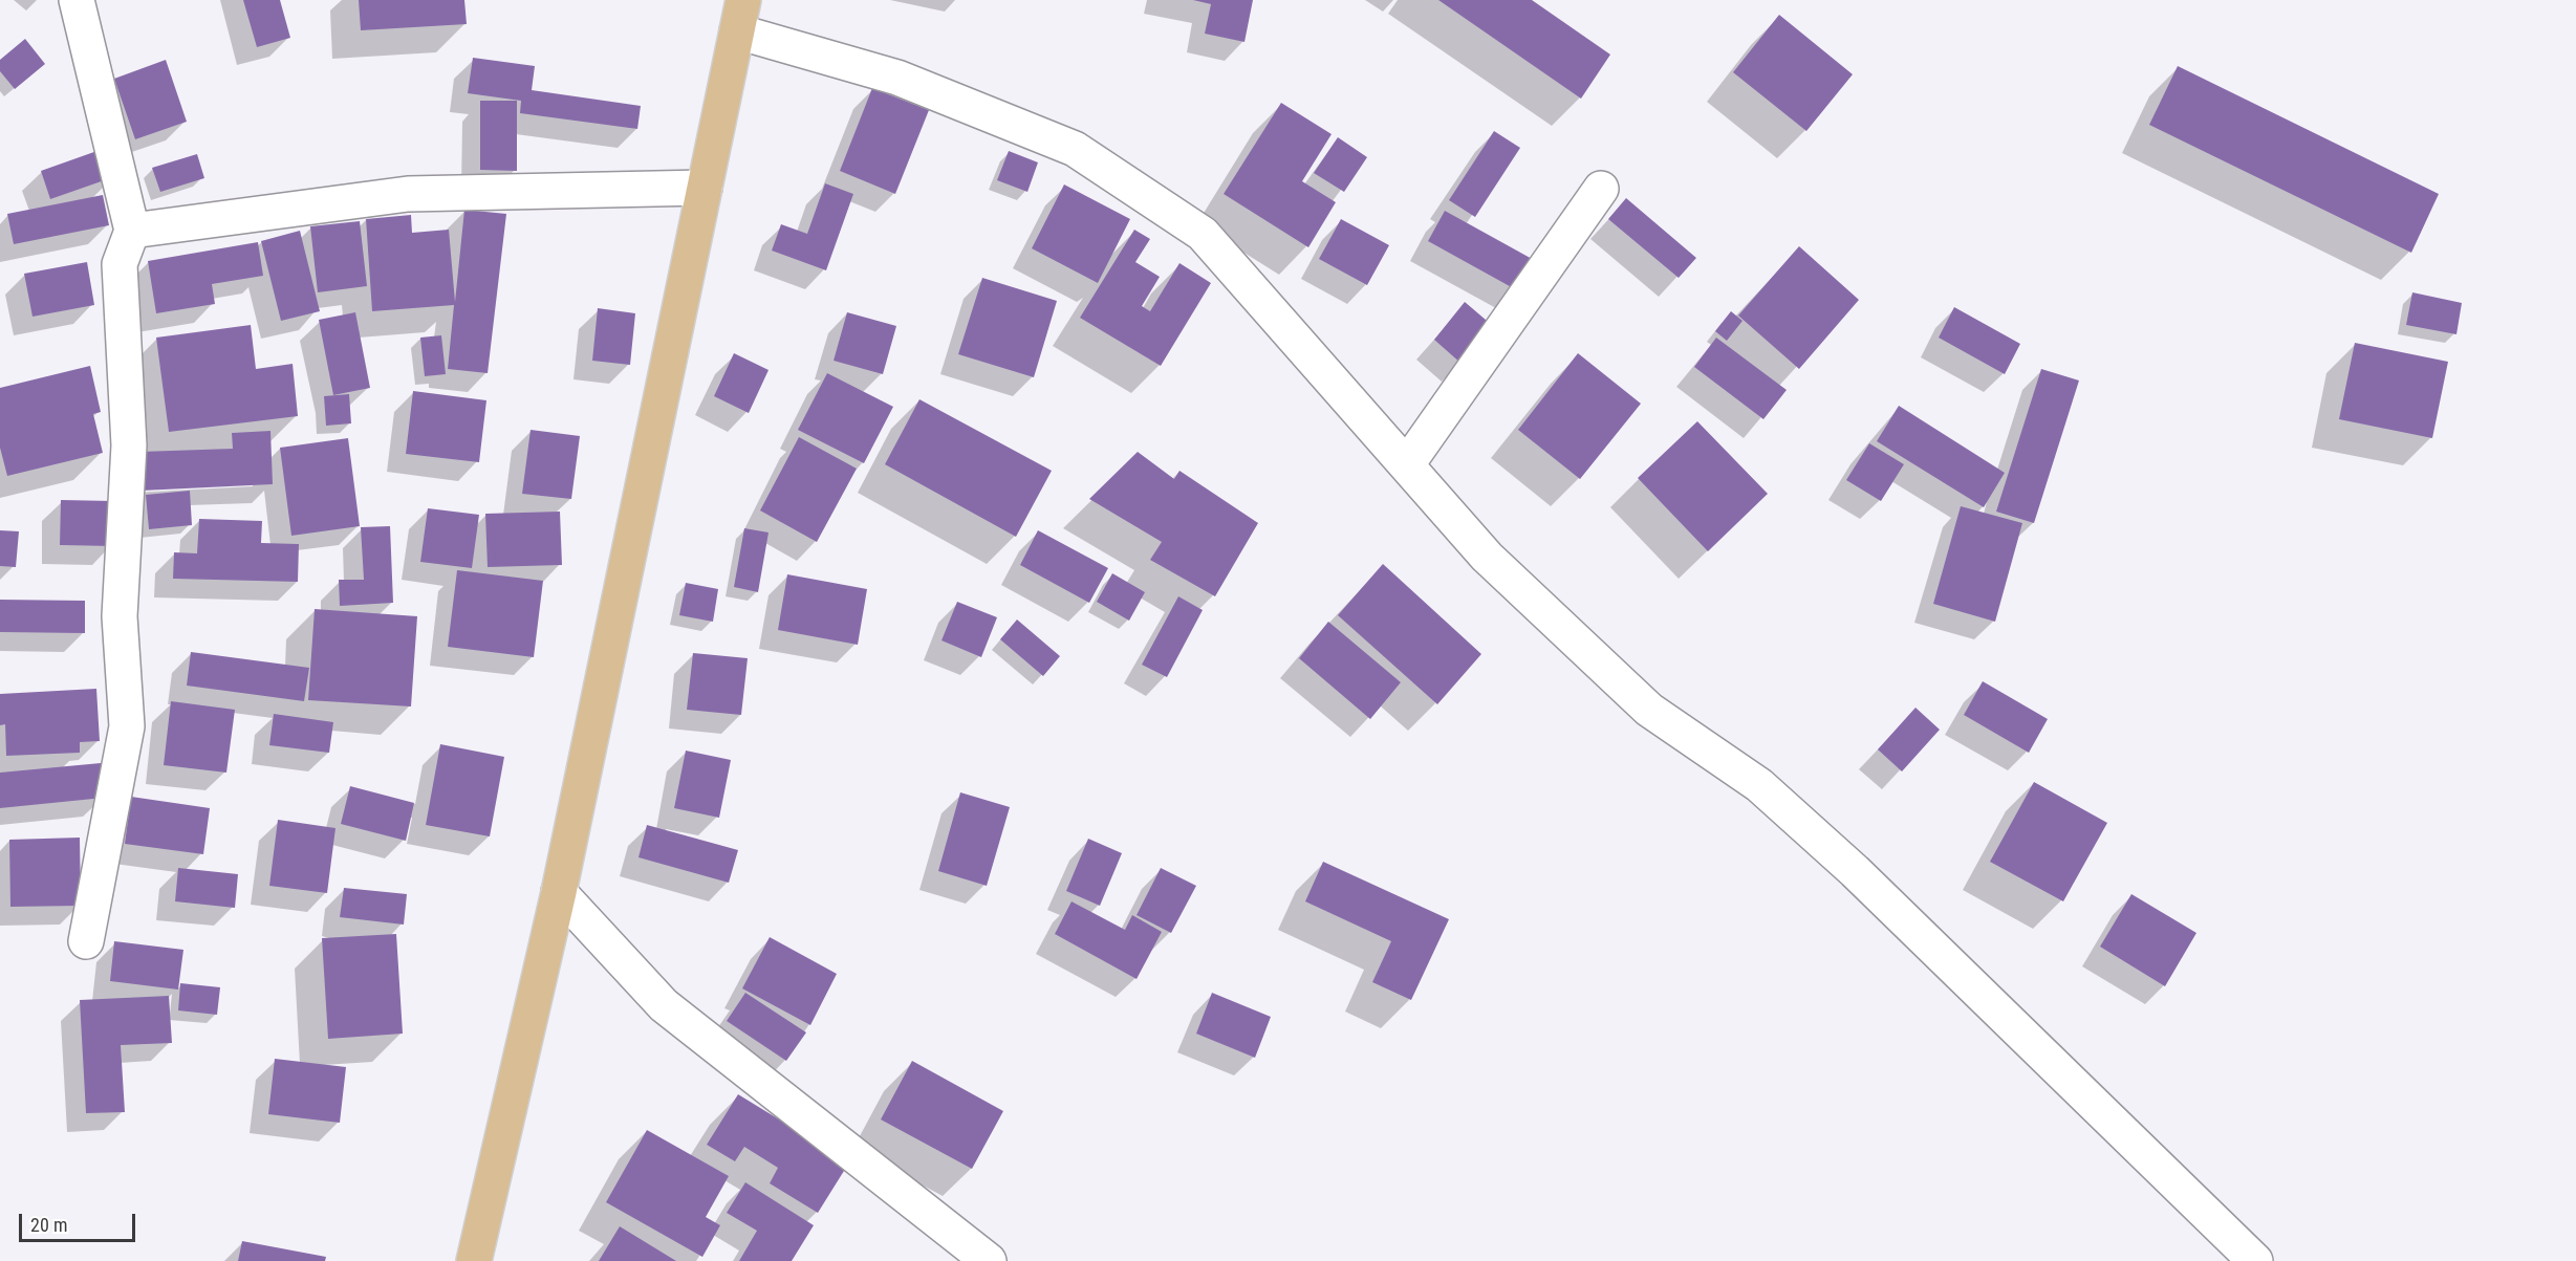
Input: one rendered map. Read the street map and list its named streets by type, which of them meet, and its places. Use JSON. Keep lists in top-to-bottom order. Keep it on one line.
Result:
{"scale_bar":"20 m"}
